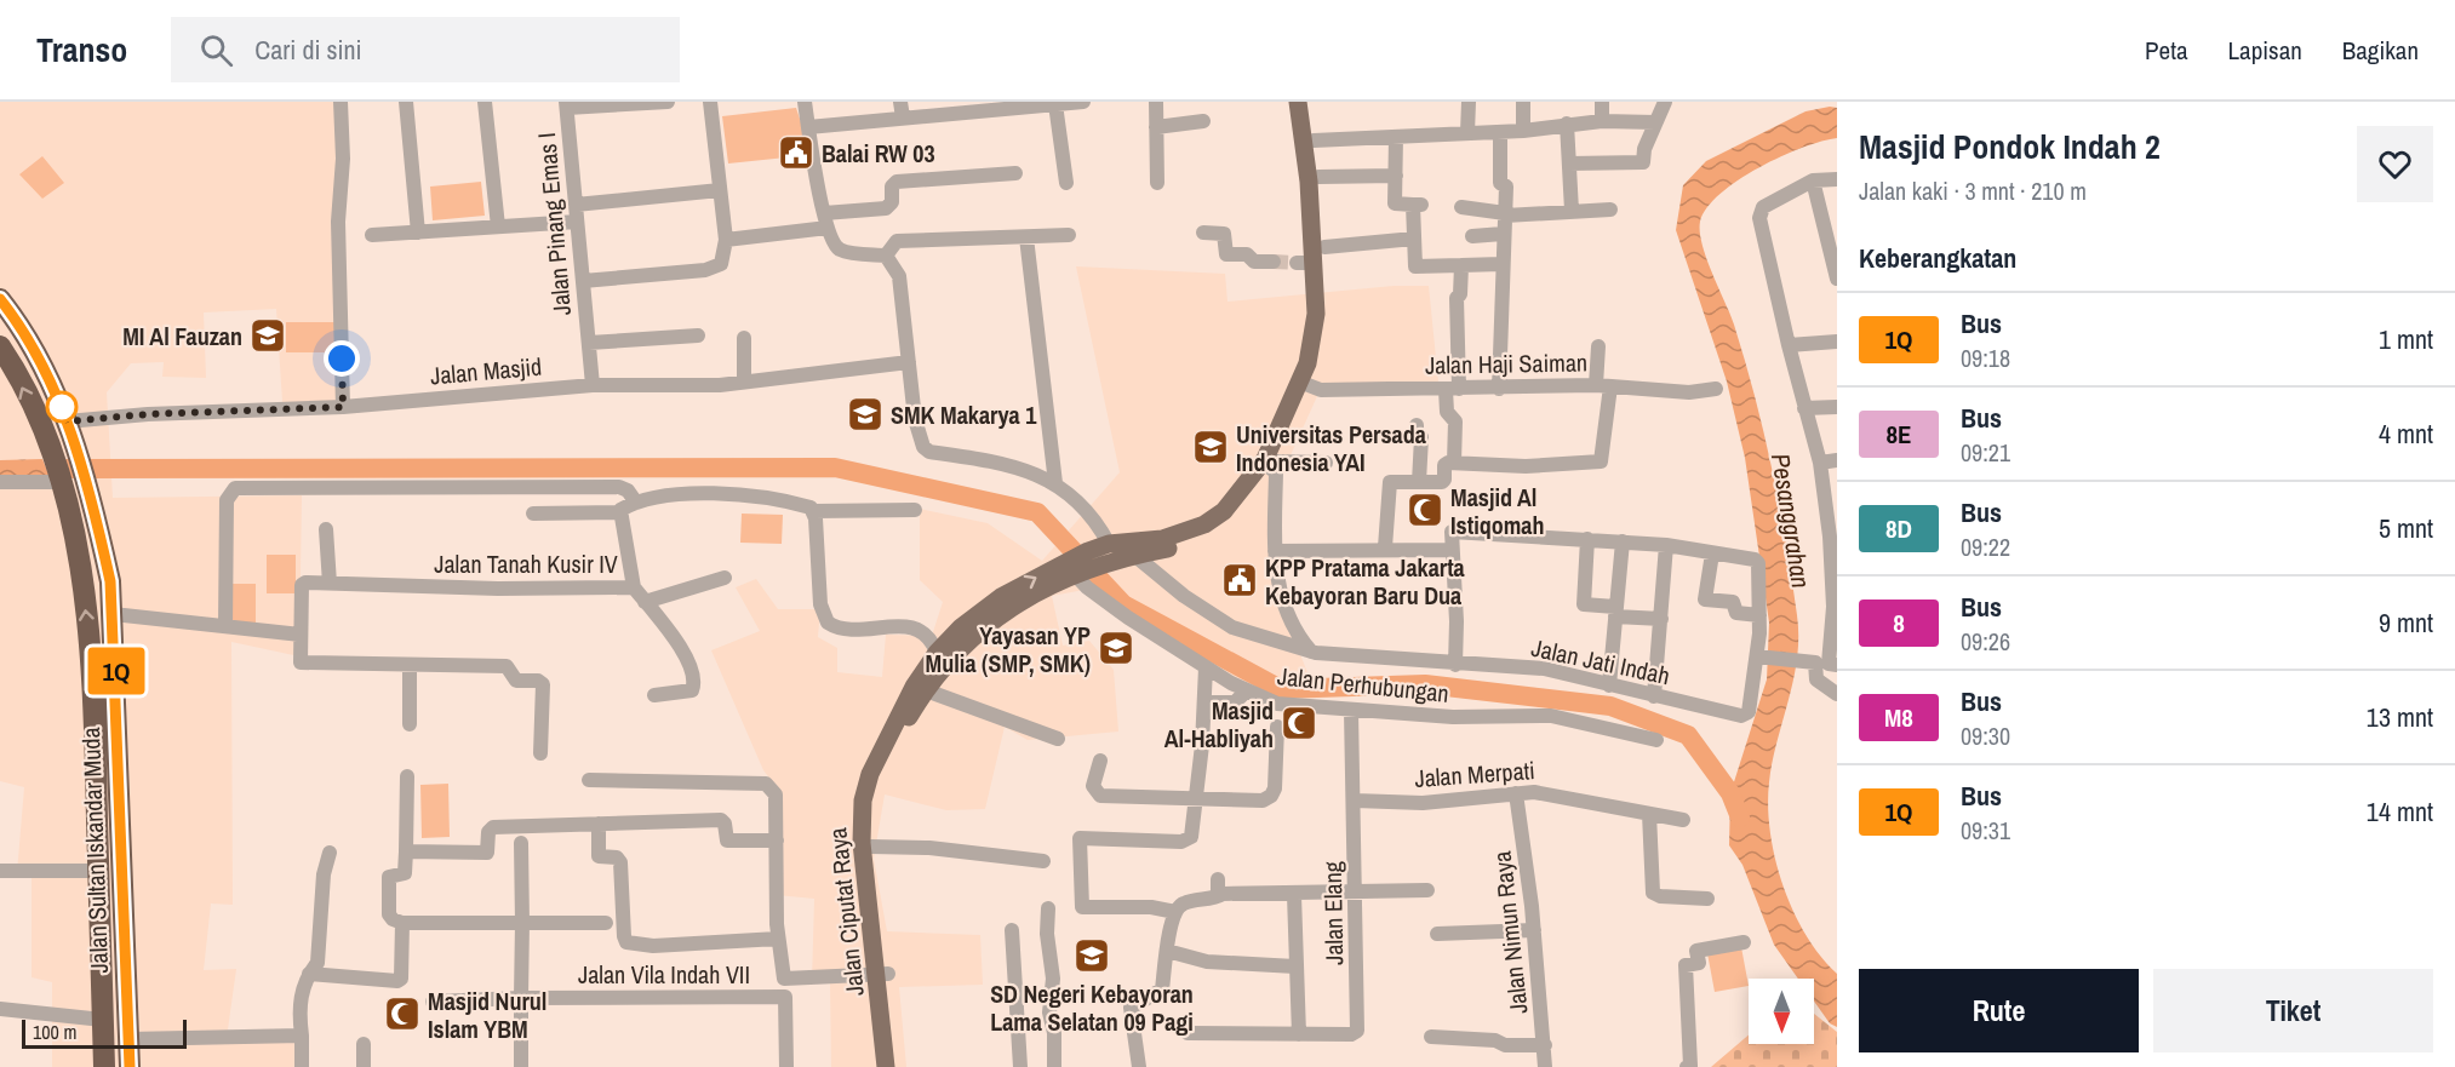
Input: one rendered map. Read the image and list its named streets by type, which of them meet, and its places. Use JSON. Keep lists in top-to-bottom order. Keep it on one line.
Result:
{"streets":{"highway":["Jalan Sultan Iskandar Muda"],"main road":["Jalan Ciputat Raya"],"street":["Jalan Pinang Emas I","Jalan Haji Saiman","Jalan Masjid","Jalan Tanah Kusir IV","Jalan Jati Indah","Jalan Perhubungan","Jalan Merpati","Jalan Elang","Jalan Nimun Raya","Jalan Vila Indah VII"]},"crossings":[["Jalan Pinang Emas I","Jalan Masjid"],["Jalan Masjid","Jalan Perhubungan"],["Jalan Masjid","Jalan Sultan Iskandar Muda"],["Jalan Perhubungan","Jalan Ciputat Raya"],["Jalan Merpati","Jalan Elang"],["Jalan Merpati","Jalan Nimun Raya"],["Jalan Ciputat Raya","Jalan Vila Indah VII"]],"water":["Pesanggrahan"],"places":{"public building":["Balai RW 03","KPP Pratama Jakarta Kebayoran Baru Dua"],"school or university":["MI Al Fauzan","SMK Makarya 1","Universitas Persada Indonesia YAI","Yayasan YP Mulia (SMP, SMK)","SD Negeri Kebayoran Lama Selatan 09 Pagi"],"mosque":["Masjid Al Istiqomah","Masjid Al-Habliyah","Masjid Nurul Islam YBM"]},"lines":["bus line 1Q"],"scale_bar":"100 m","north":"bottom","page":{"header":"Transo","search":"Cari di sini","nav":["Peta","Lapisan","Bagikan"],"on_map":"1Q","heading":[["Masjid Pondok Indah 2","Jalan kaki · 3 mnt · 210 m"],"Keberangkatan"],"list":[{"mark":"1Q","name":"Bus","note":"09:18","value":"1 mnt"},{"mark":"8E","name":"Bus","note":"09:21","value":"4 mnt"},{"mark":"8D","name":"Bus","note":"09:22","value":"5 mnt"},{"mark":"8","name":"Bus","note":"09:26","value":"9 mnt"},{"mark":"M8","name":"Bus","note":"09:30","value":"13 mnt"},{"mark":"1Q","name":"Bus","note":"09:31","value":"14 mnt"}],"buttons":["Rute","Tiket"],"scale":"100 m"}}
